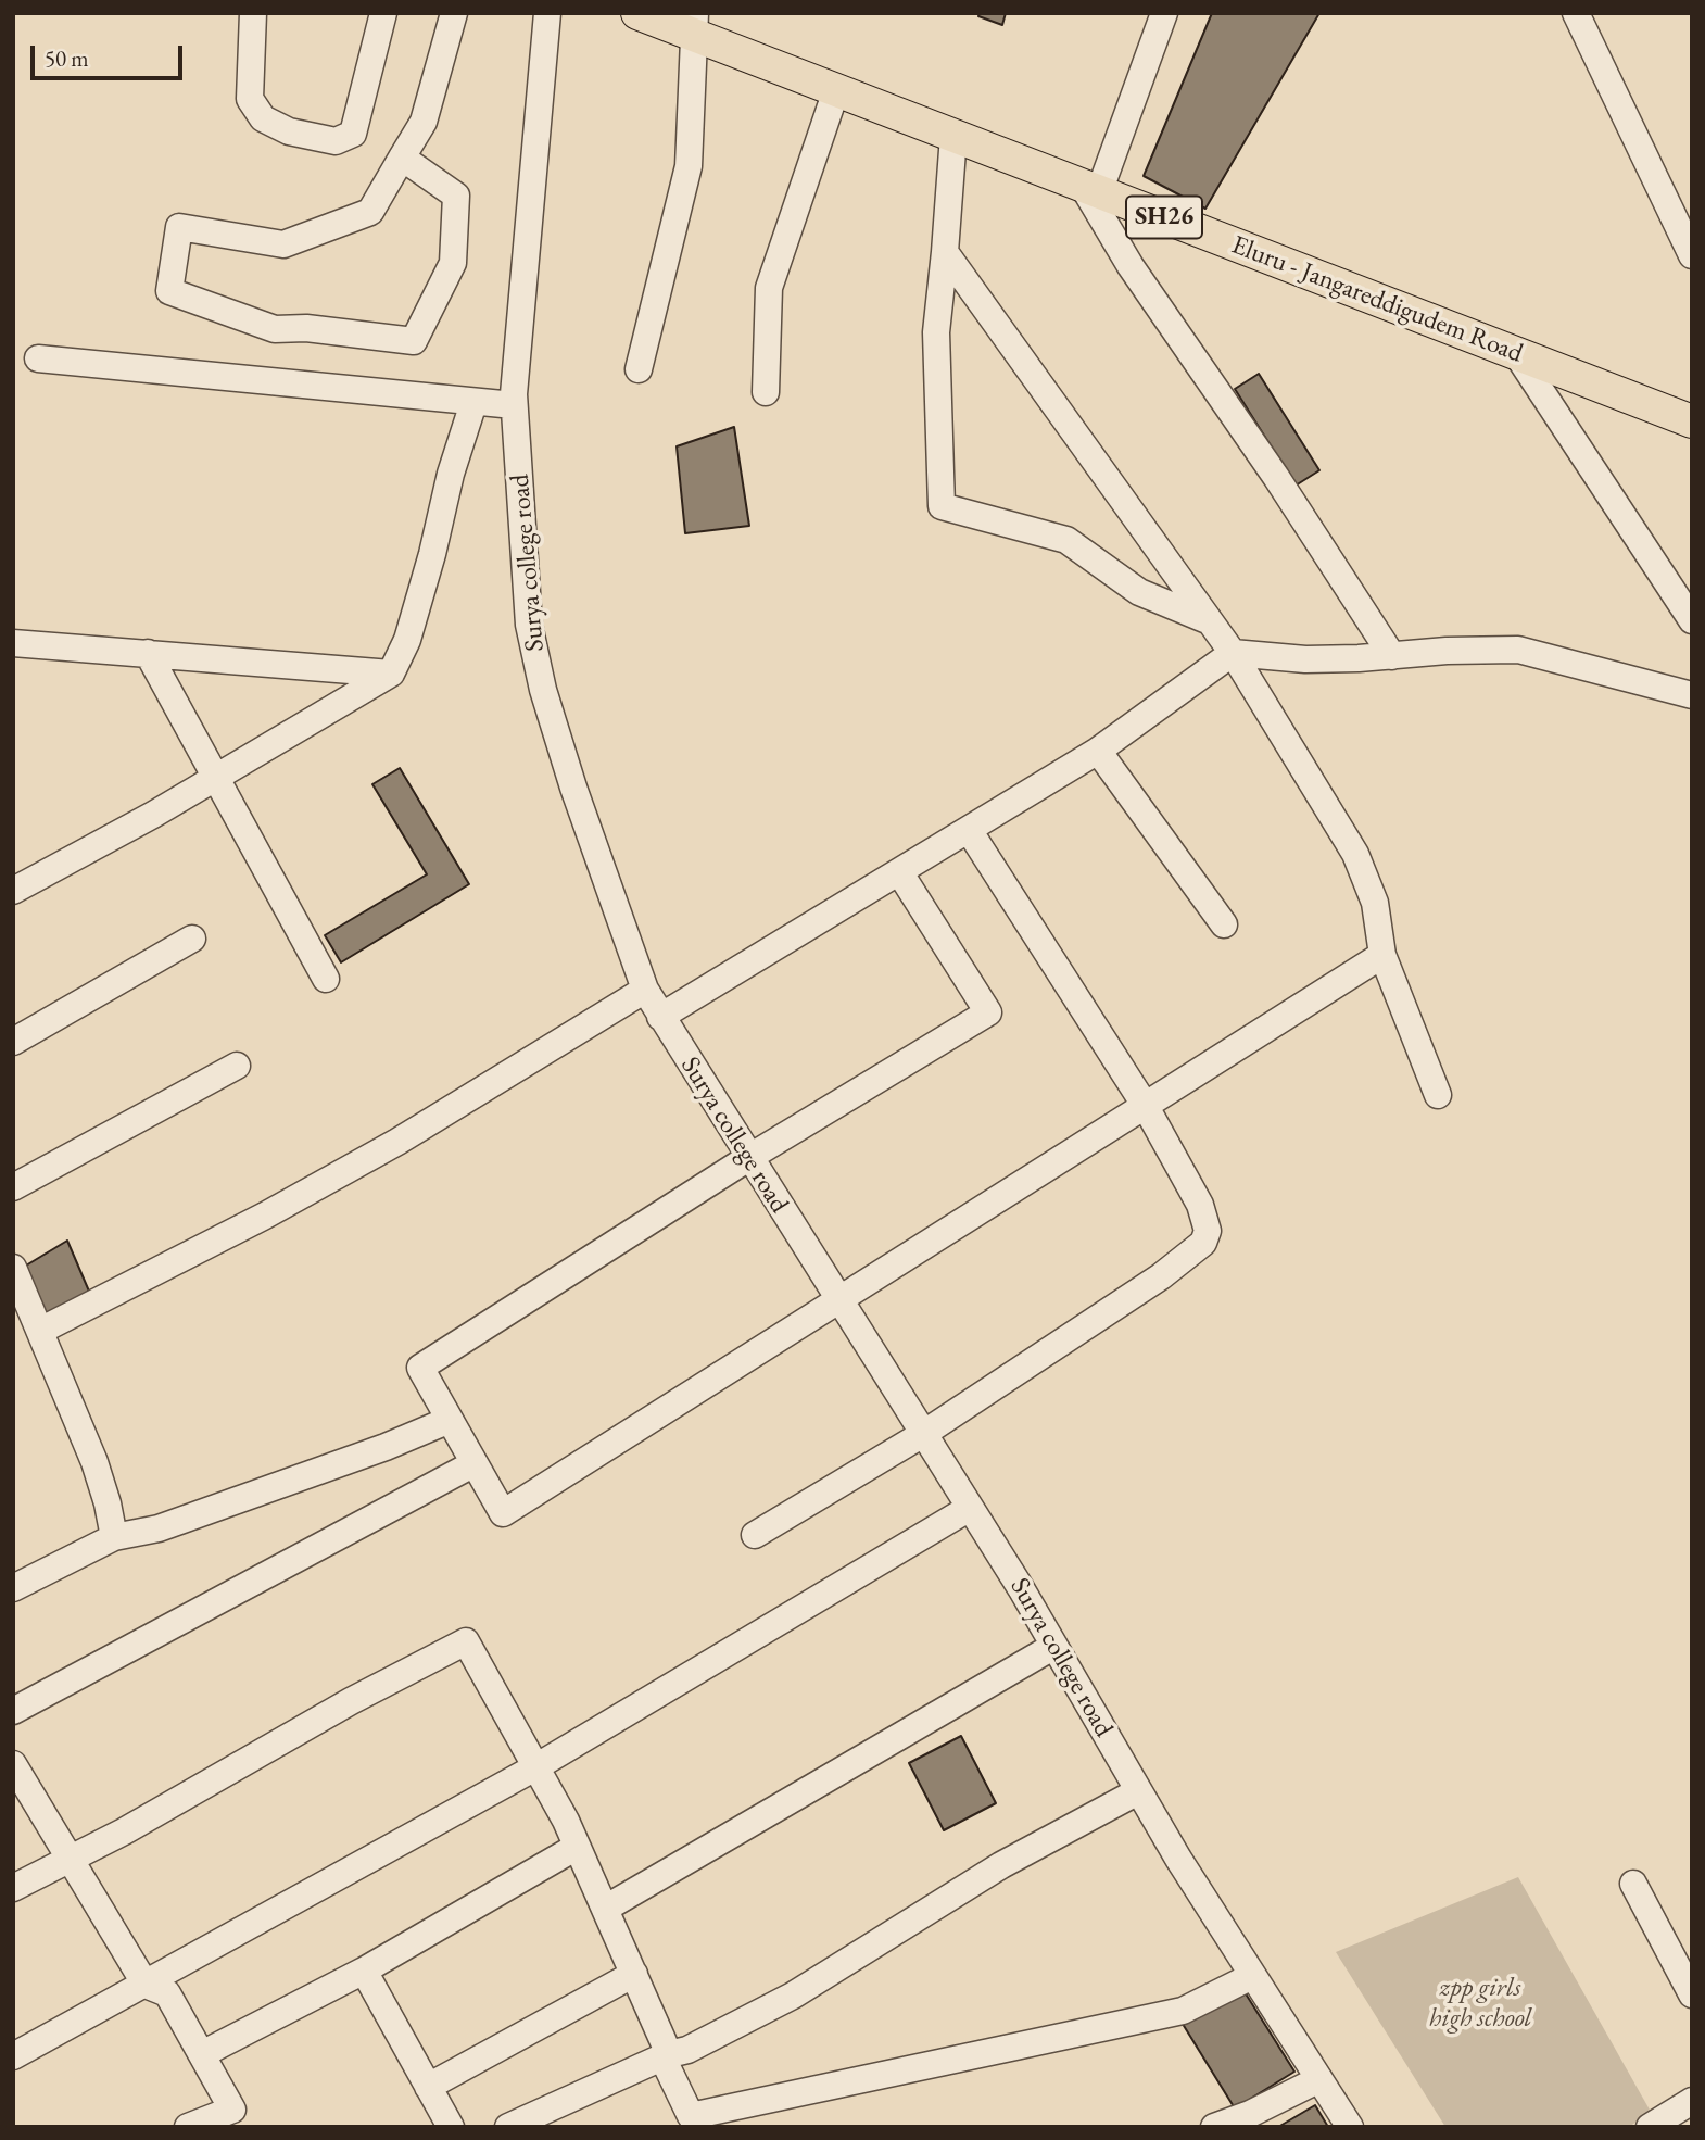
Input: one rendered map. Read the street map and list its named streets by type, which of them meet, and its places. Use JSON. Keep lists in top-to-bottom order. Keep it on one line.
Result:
{"streets":{"main road":["SH26","Eluru - Jangareddigudem Road"],"street":["Surya college road"]},"parks":["zpp girls high school"],"scale_bar":"50 m"}
